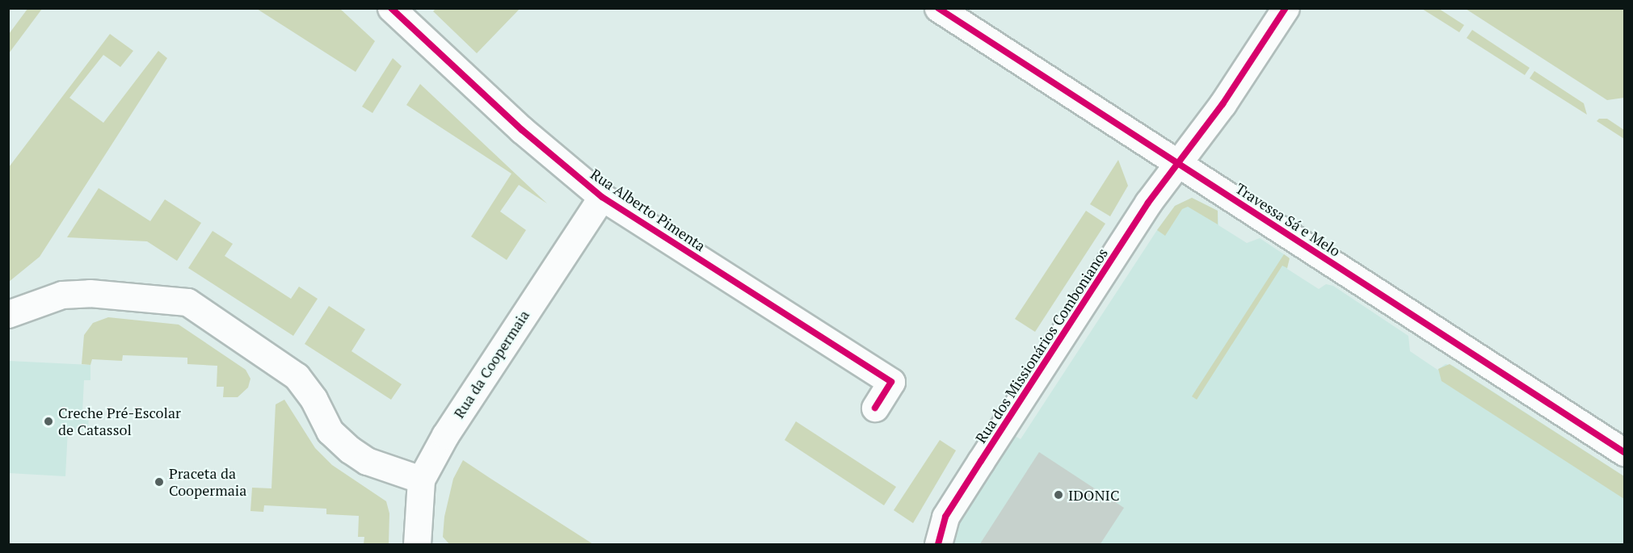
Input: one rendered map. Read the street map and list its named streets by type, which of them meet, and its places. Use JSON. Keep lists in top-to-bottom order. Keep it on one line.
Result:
{"streets":{"street":["Rua Alberto Pimenta","Travessa Sá e Melo","Rua dos Missionários Combonianos","Rua da Coopermaia"]},"crossings":[["Rua Alberto Pimenta","Rua da Coopermaia"],["Travessa Sá e Melo","Rua dos Missionários Combonianos"]],"places":["Creche Pré-Escolar de Catassol","Praceta da Coopermaia","IDONIC"]}
